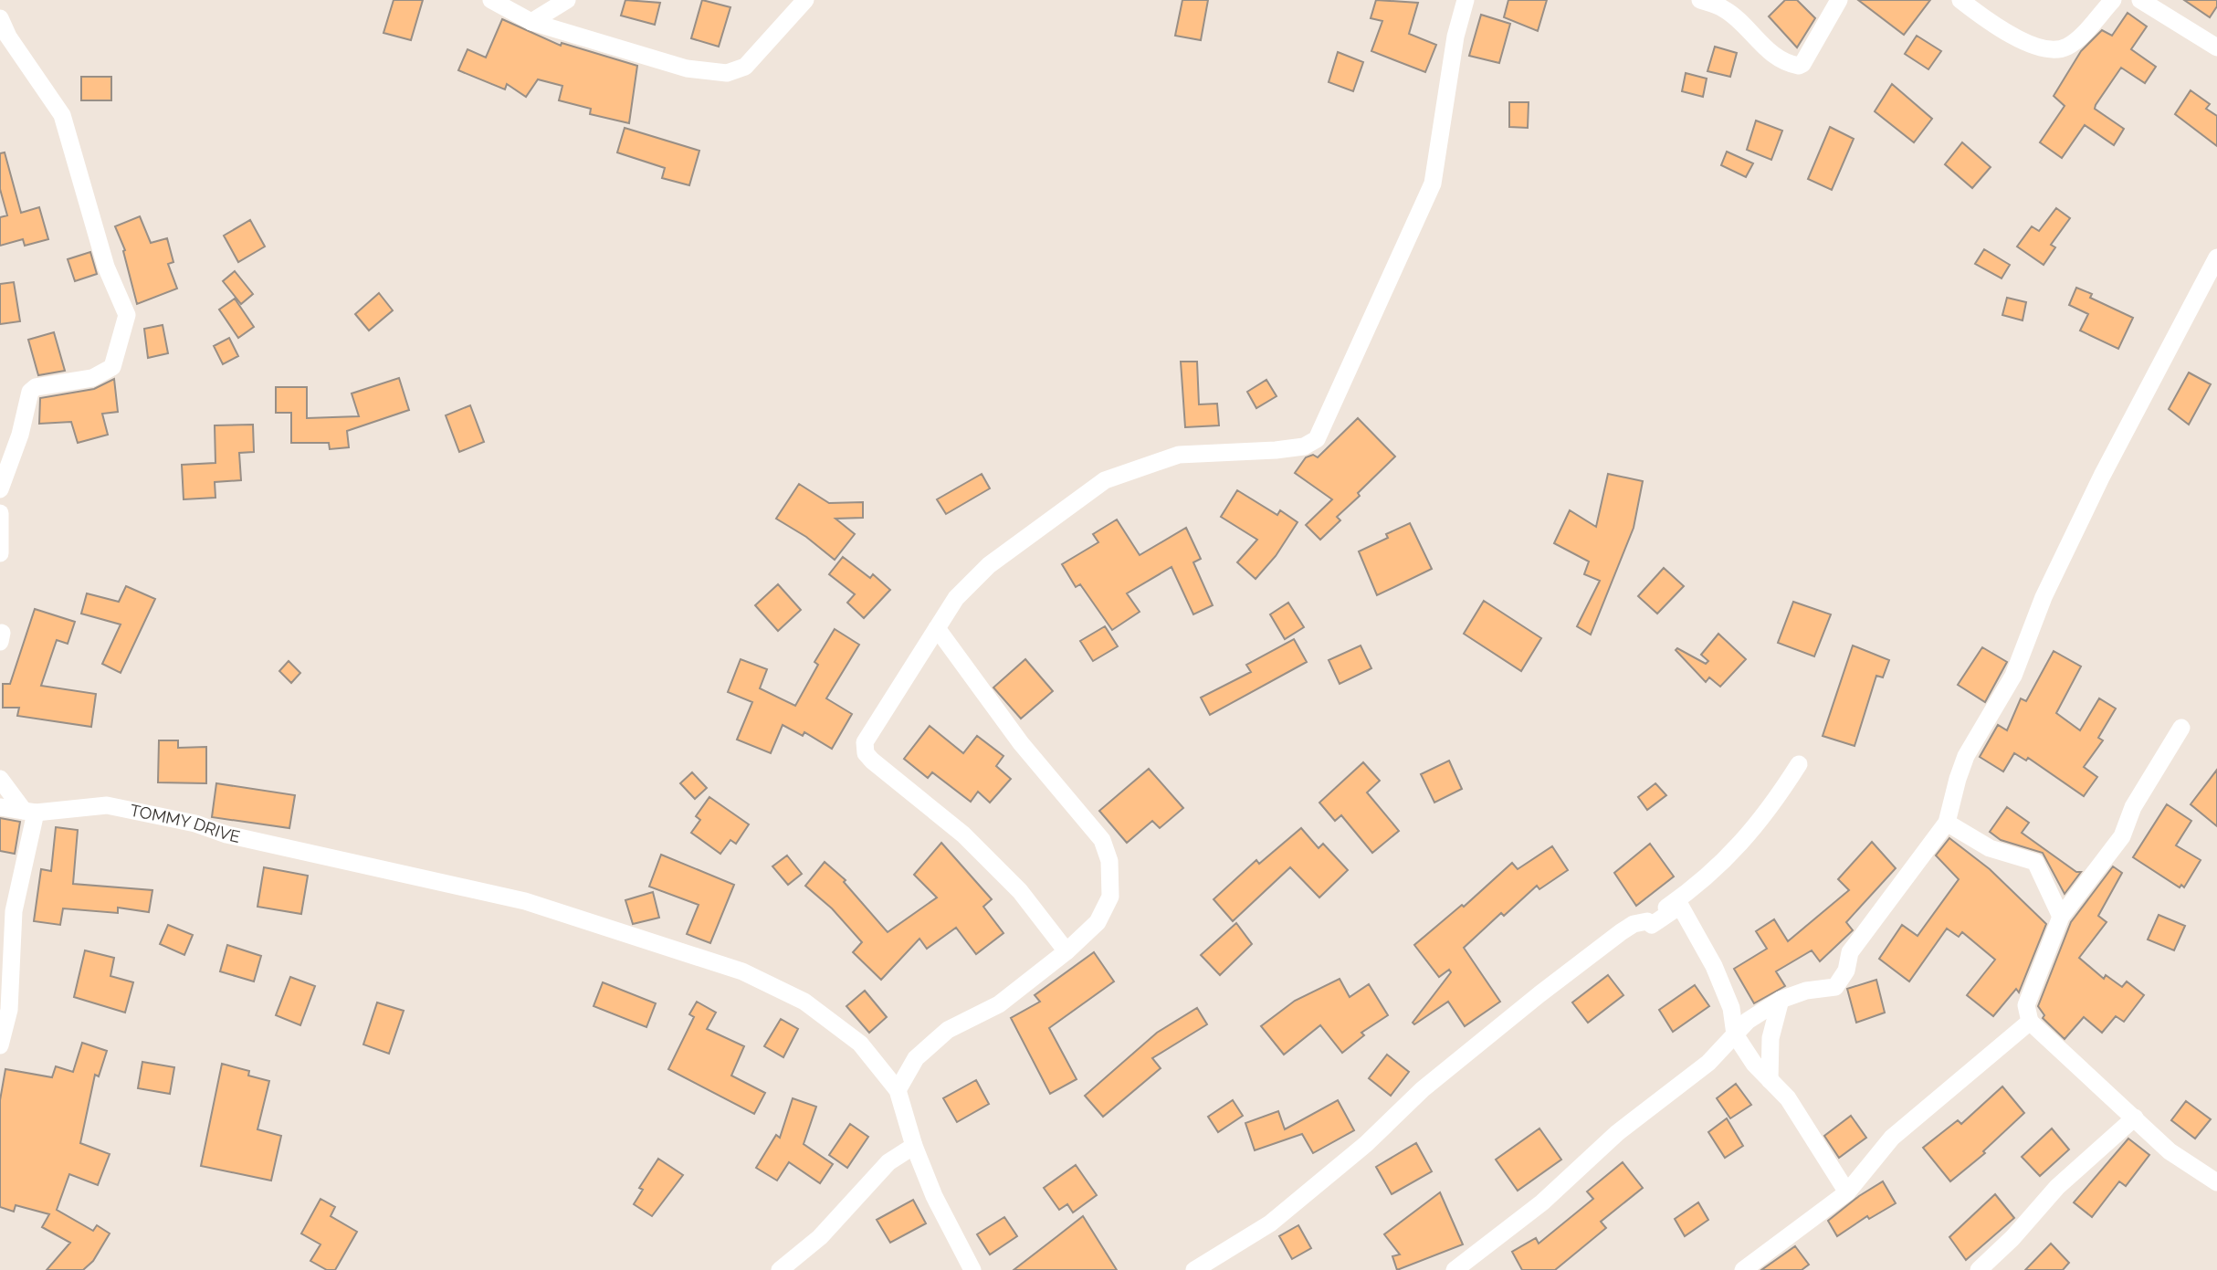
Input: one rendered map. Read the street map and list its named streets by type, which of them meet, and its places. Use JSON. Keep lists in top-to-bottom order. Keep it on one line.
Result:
{"streets":{"street":["TOMMY DRIVE"]}}
